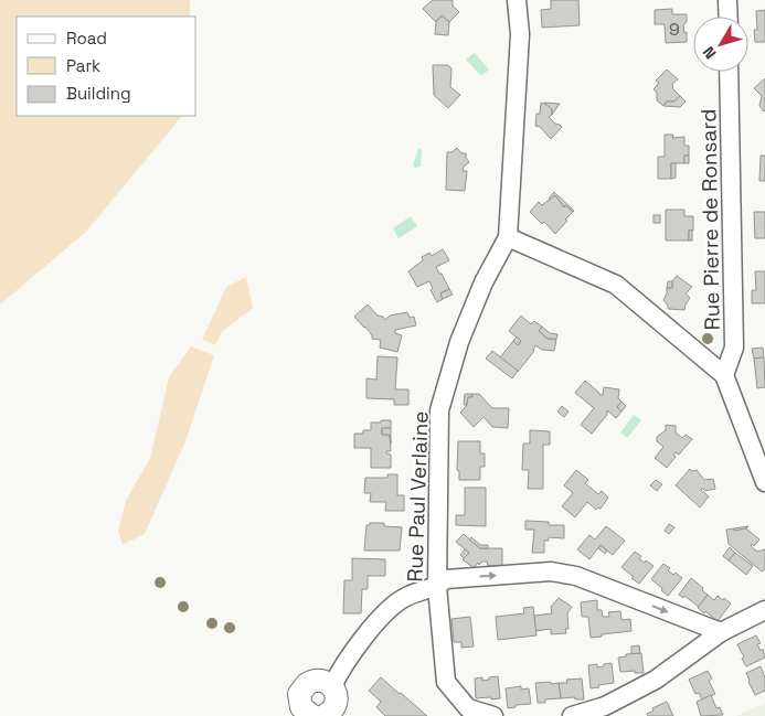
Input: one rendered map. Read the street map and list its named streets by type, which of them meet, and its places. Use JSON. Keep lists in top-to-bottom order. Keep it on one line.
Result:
{"streets":{"street":["Rue Pierre de Ronsard","Rue Paul Verlaine"]},"house_numbers":["9"],"legend":["Road","Park","Building"],"north":"bottom left"}
